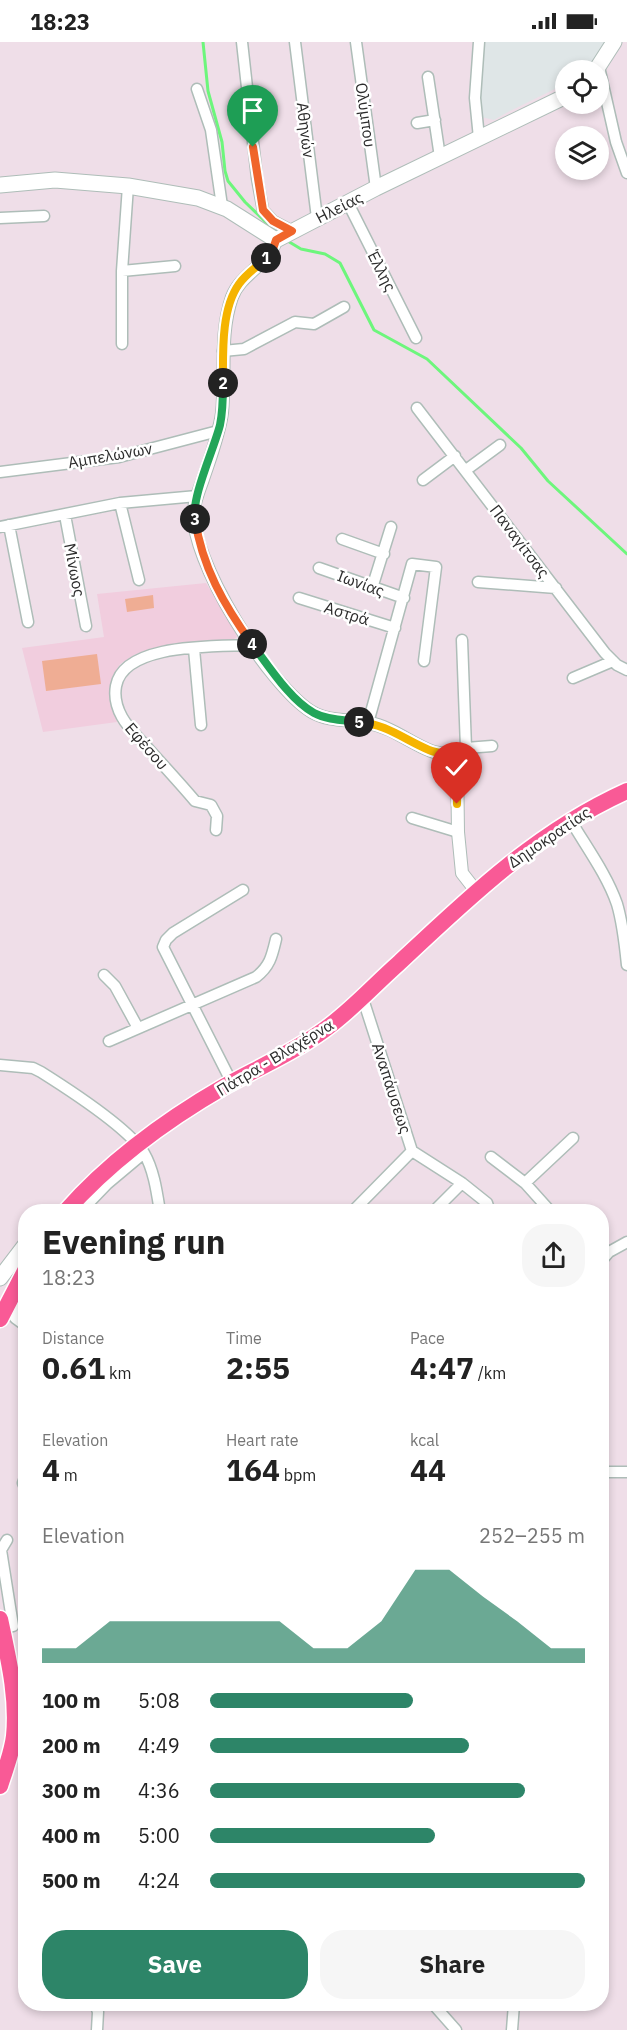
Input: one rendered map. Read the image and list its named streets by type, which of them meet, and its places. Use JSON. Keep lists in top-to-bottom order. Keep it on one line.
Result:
{"streets":{"main road":["Ηλείας","Δημοκρατίας","Πάτρα - Βλαχέρνα"],"street":["Ολύμπου","Αθηνών","Έλλης","Αμπελώνων","Παναγίτσας","Μίνωος","Ιωνίας","Αστρά","Εφέσου","Αναπάυσεως"]},"crossings":[["Ολύμπου","Ηλείας"],["Αθηνών","Ηλείας"],["Ηλείας","Έλλης"],["Δημοκρατίας","Πάτρα - Βλαχέρνα"],["Πάτρα - Βλαχέρνα","Αναπάυσεως"]],"page":{"status":"18:23","pins":["1","2","3","4","5"],"heading":["Evening run","18:23"],"stats":[["Distance","0.61 km"],["Time","2:55"],["Pace","4:47 /km"],["Elevation","4 m"],["Heart rate","164 bpm"],["kcal","44"]],"chart":["Elevation","252–255 m"],"list":[{"name":"100 m","note":"5:08"},{"name":"200 m","note":"4:49"},{"name":"300 m","note":"4:36"},{"name":"400 m","note":"5:00"},{"name":"500 m","note":"4:24"}],"buttons":["Save","Share"]}}
